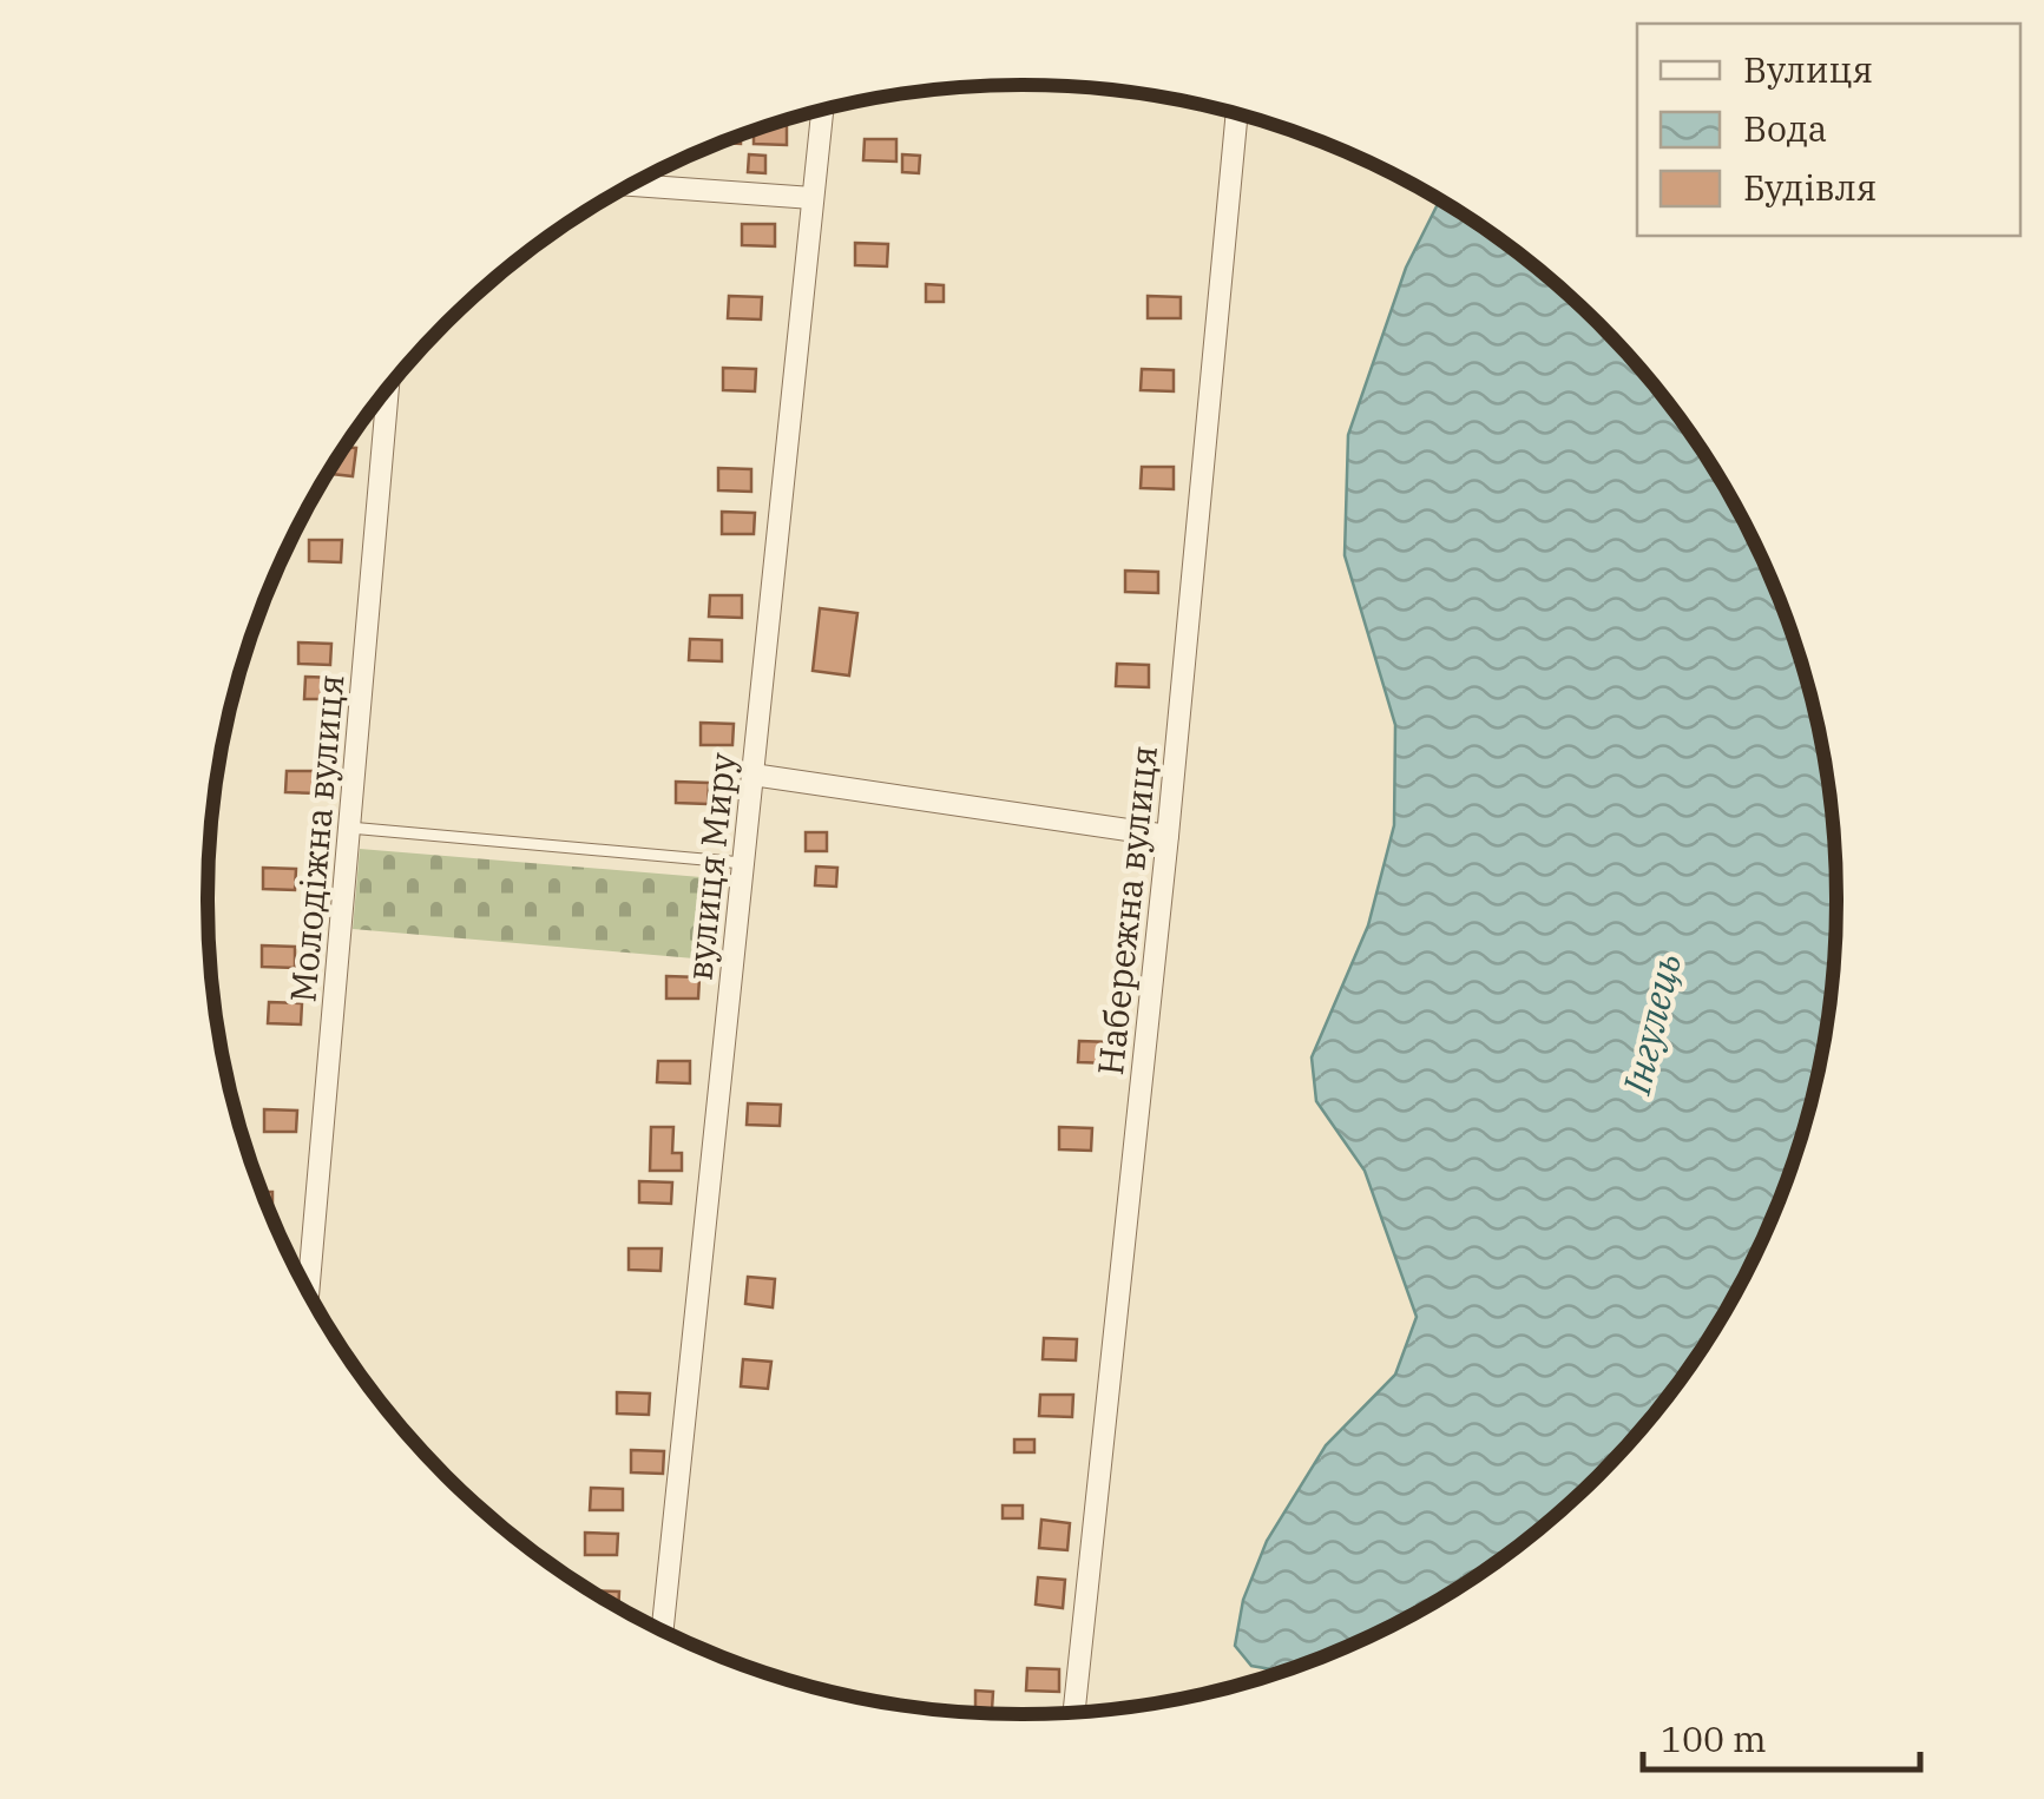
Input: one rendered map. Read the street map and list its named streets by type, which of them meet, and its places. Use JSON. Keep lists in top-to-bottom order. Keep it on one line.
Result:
{"streets":{"street":["Молодіжна вулиця","вулиця Миру","Набережна вулиця"]},"water":["Інгулець"],"legend":["Вулиця","Вода","Будівля"],"scale_bar":"100 m"}
